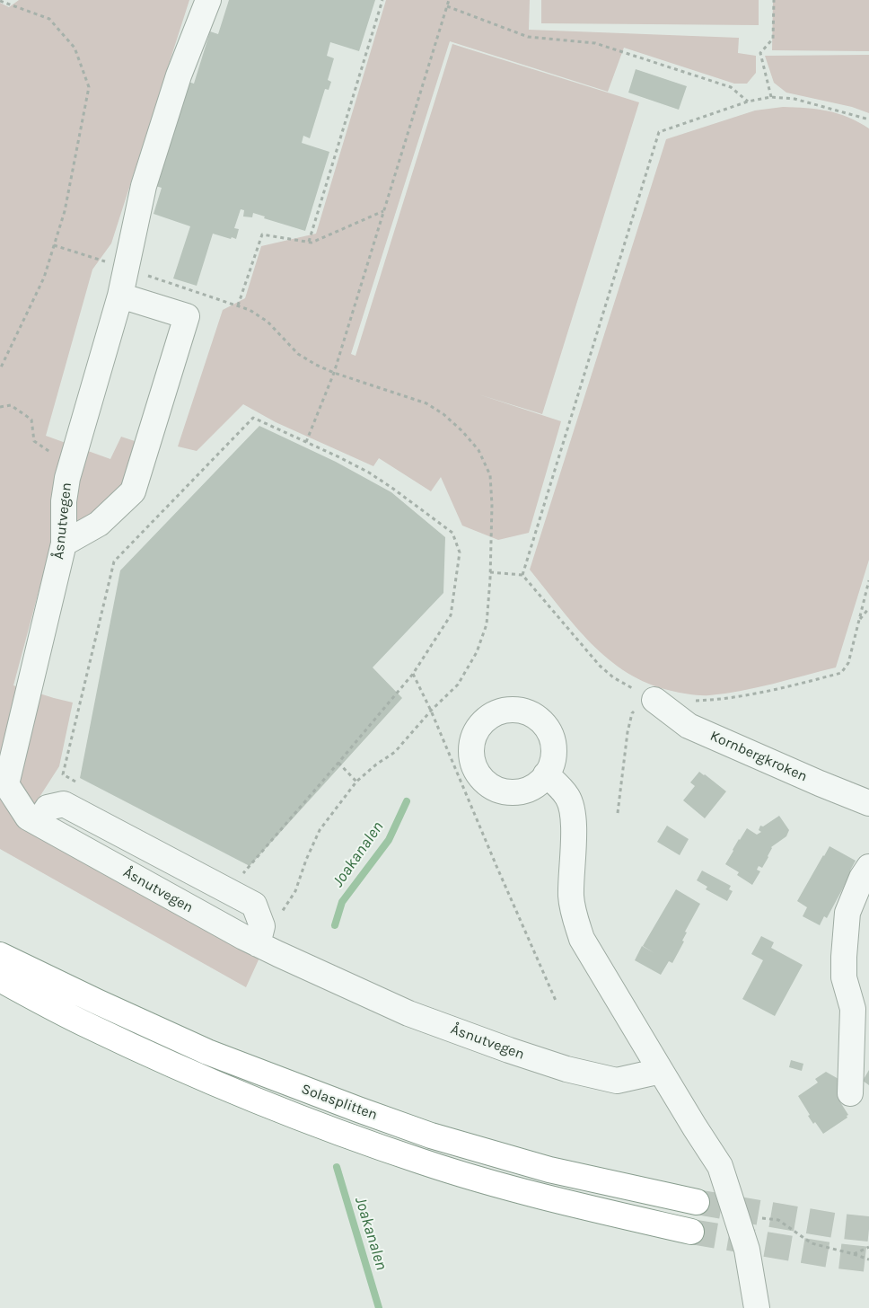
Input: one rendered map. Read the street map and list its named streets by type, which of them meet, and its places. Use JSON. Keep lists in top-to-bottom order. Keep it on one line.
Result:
{"streets":{"highway":["Solasplitten"],"street":["Åsnutvegen","Kornbergkroken"]},"water":["Joakanalen"]}
